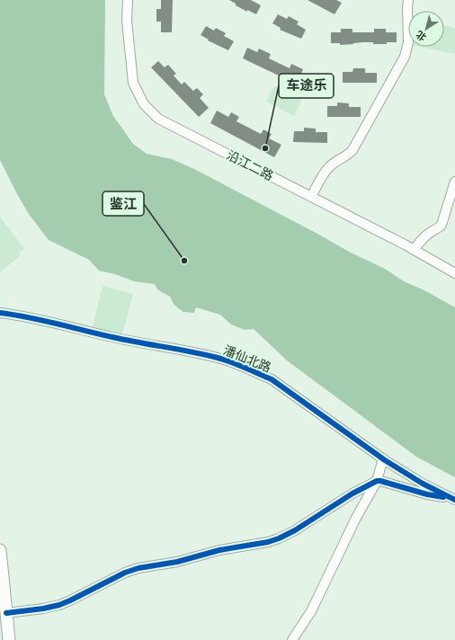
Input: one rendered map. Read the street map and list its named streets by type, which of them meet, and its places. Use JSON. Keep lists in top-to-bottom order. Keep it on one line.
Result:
{"streets":{"street":["沿江二路","潘仙北路"]},"places":["车途乐","鉴江"],"north":"bottom left"}
